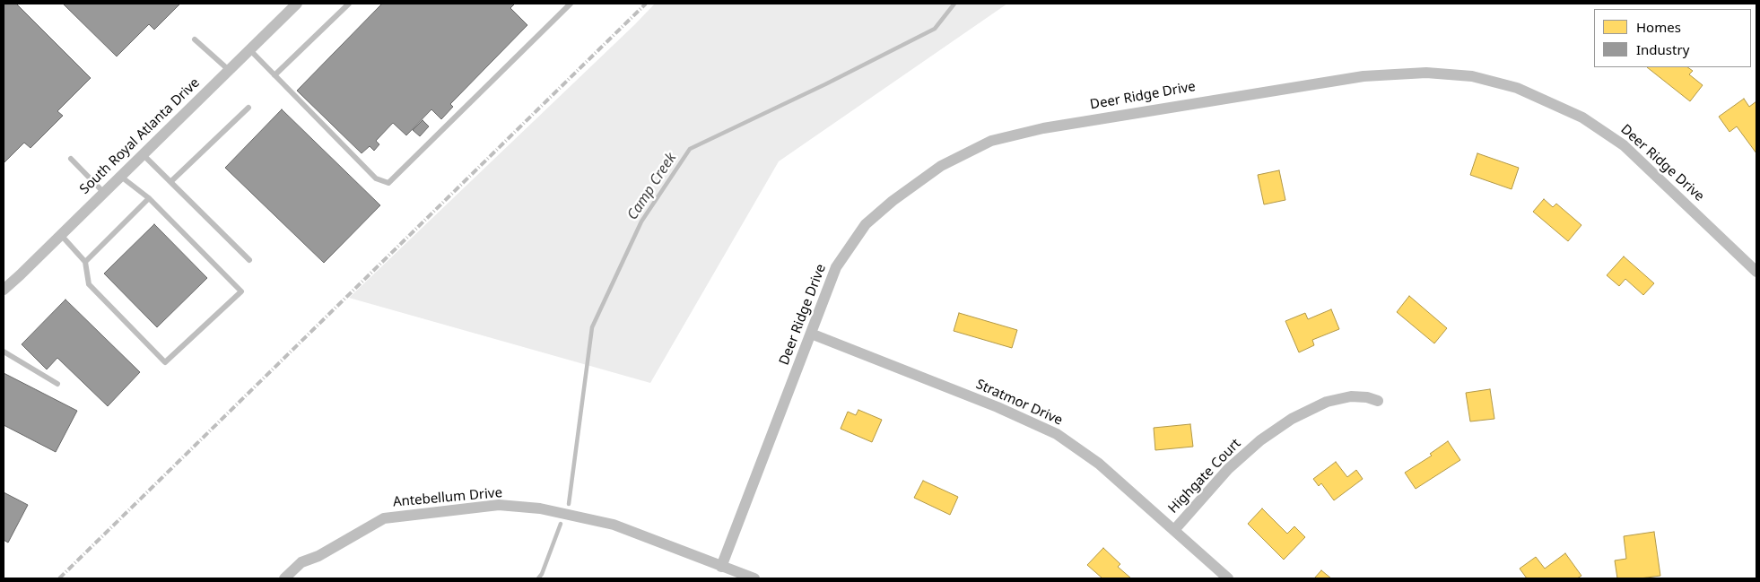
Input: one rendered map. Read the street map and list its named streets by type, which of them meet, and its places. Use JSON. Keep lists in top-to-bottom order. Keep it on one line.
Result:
{"streets":{"street":["Deer Ridge Drive","South Royal Atlanta Drive","Stratmor Drive","Highgate Court","Antebellum Drive"]},"crossings":[["Deer Ridge Drive","Stratmor Drive"],["Deer Ridge Drive","Antebellum Drive"],["Stratmor Drive","Highgate Court"]],"water":["Camp Creek"],"legend":["Homes","Industry"]}
